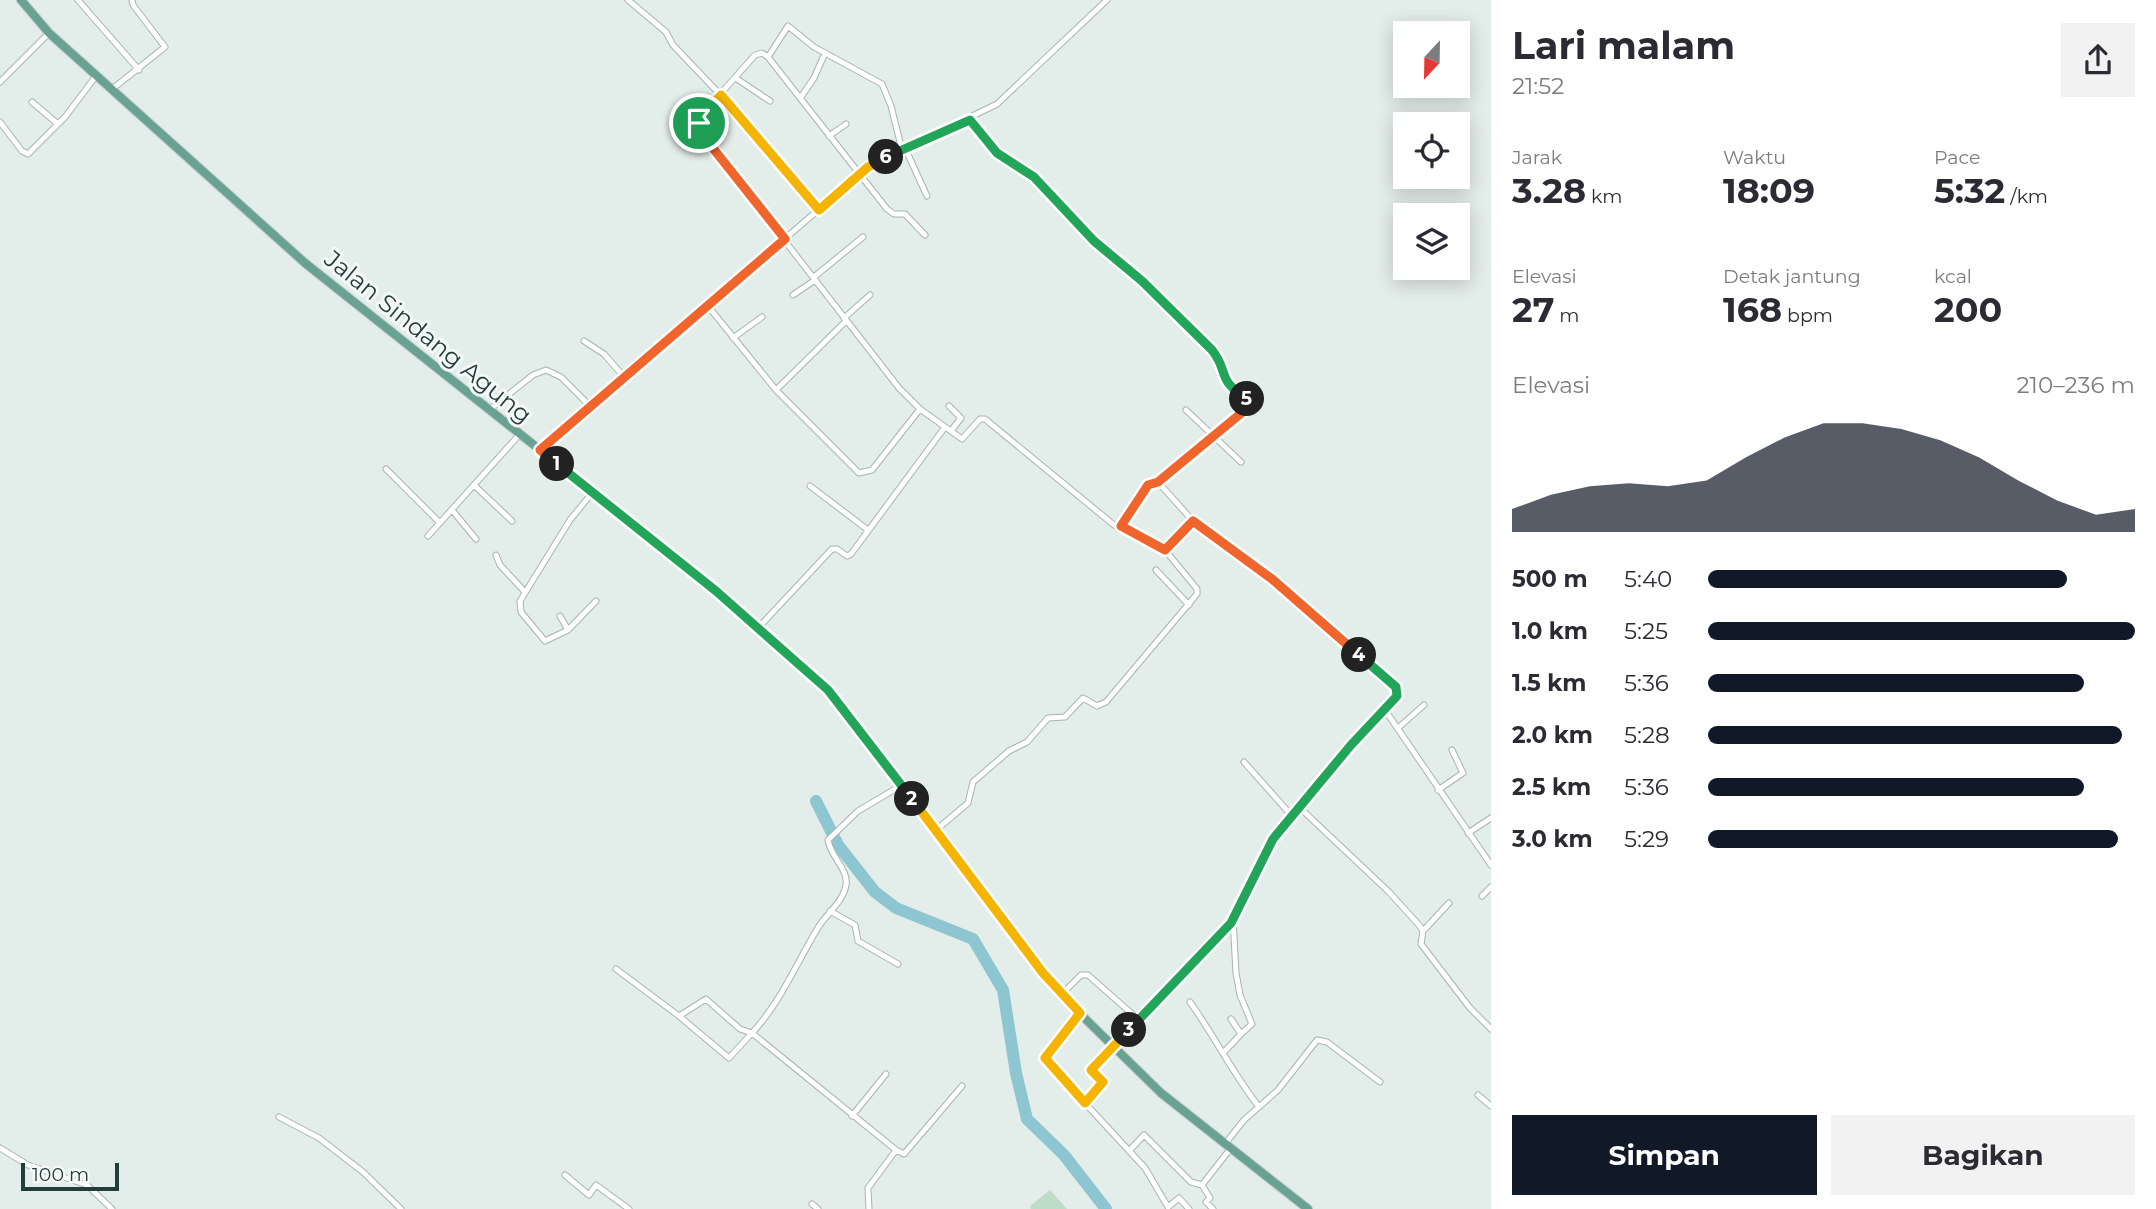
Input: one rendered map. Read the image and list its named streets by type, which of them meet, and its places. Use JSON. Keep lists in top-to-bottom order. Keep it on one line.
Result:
{"streets":{"main road":["Jalan Sindang Agung"]},"scale_bar":"100 m","north":"bottom","page":{"heading":["Lari malam","21:52"],"stats":[["Jarak","3.28 km"],["Waktu","18:09"],["Pace","5:32 /km"],["Elevasi","27 m"],["Detak jantung","168 bpm"],["kcal","200"]],"pins":["6","5","1","4","2","3"],"chart":["Elevasi","210–236 m"],"list":[{"name":"500 m","note":"5:40"},{"name":"1.0 km","note":"5:25"},{"name":"1.5 km","note":"5:36"},{"name":"2.0 km","note":"5:28"},{"name":"2.5 km","note":"5:36"},{"name":"3.0 km","note":"5:29"}],"buttons":["Simpan","Bagikan"],"scale":"100 m"}}
